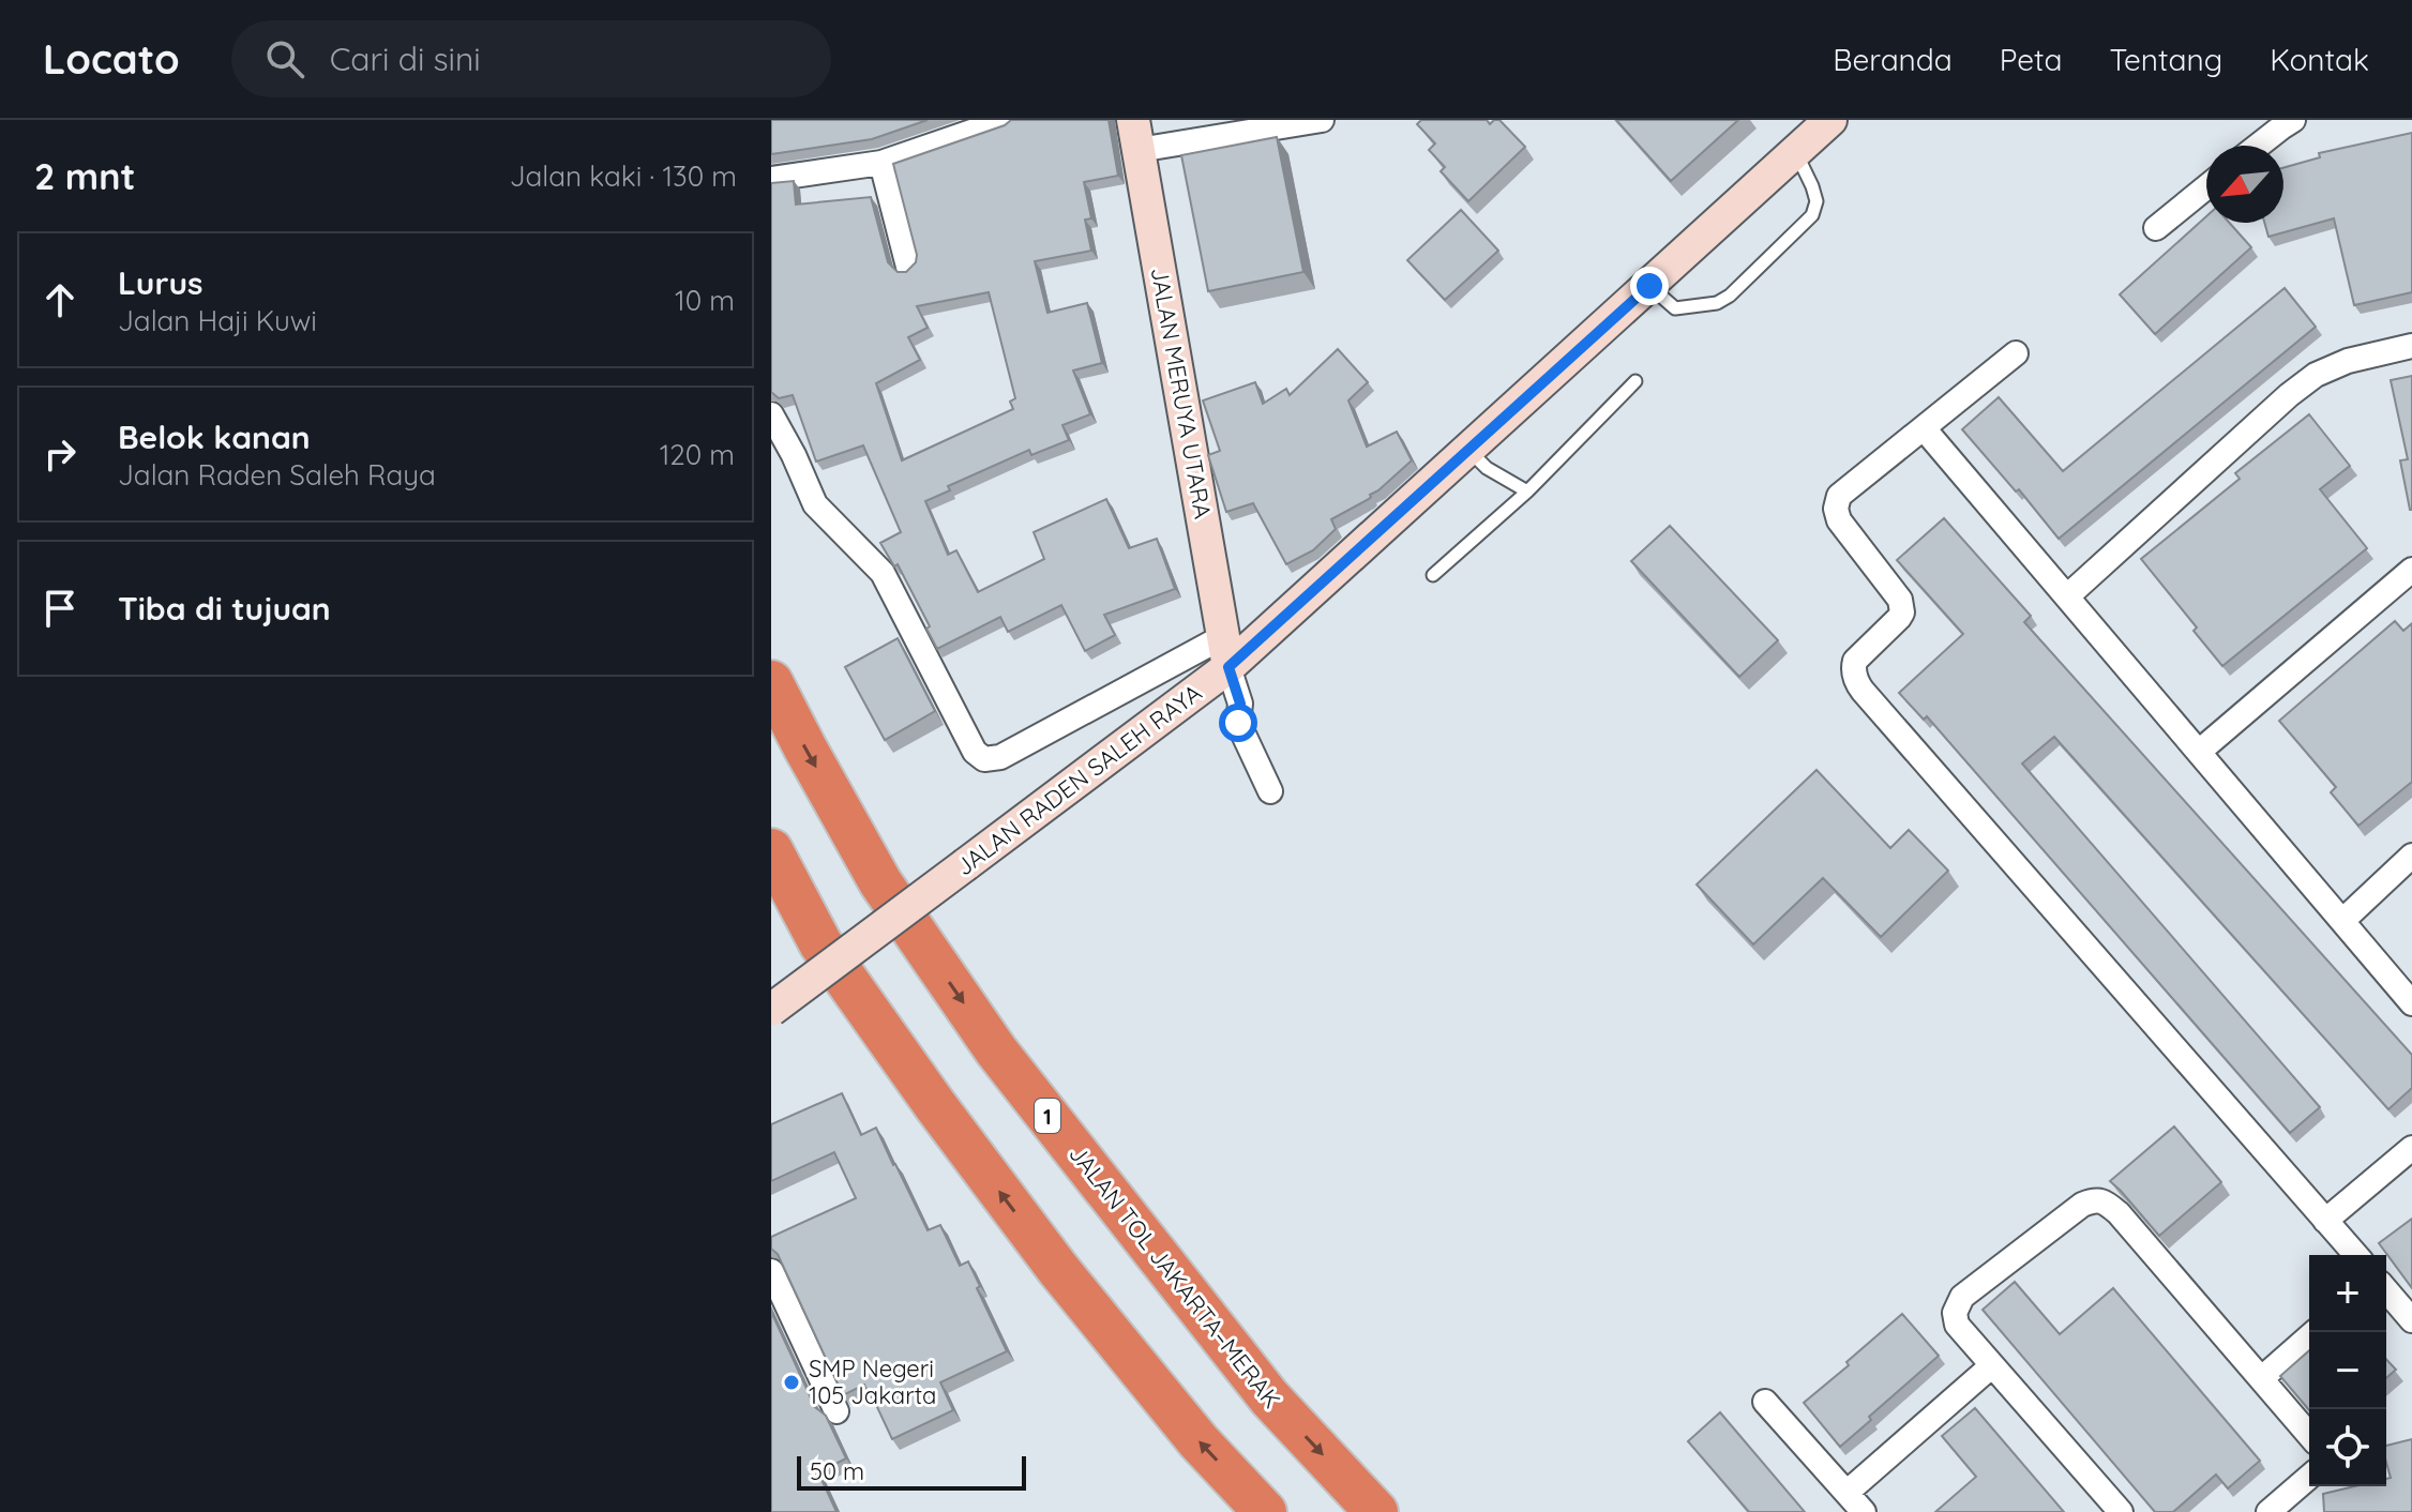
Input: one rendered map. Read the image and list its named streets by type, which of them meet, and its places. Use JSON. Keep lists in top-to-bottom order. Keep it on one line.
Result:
{"streets":{"highway":["1","JALAN TOL JAKARTA–MERAK"],"main road":["JALAN MERUYA UTARA","JALAN RADEN SALEH RAYA"]},"crossings":[["JALAN MERUYA UTARA","JALAN RADEN SALEH RAYA"]],"places":["SMP Negeri 105 Jakarta"],"scale_bar":"50 m","north":"bottom left","page":{"header":"Locato","search":"Cari di sini","nav":["Beranda","Peta","Tentang","Kontak"],"heading":["2 mnt","Jalan kaki · 130 m"],"list":[["Lurus","Jalan Haji Kuwi","10 m"],["Belok kanan","Jalan Raden Saleh Raya","120 m"],"Tiba di tujuan"],"map_buttons":["+","−"],"scale":"50 m"}}
